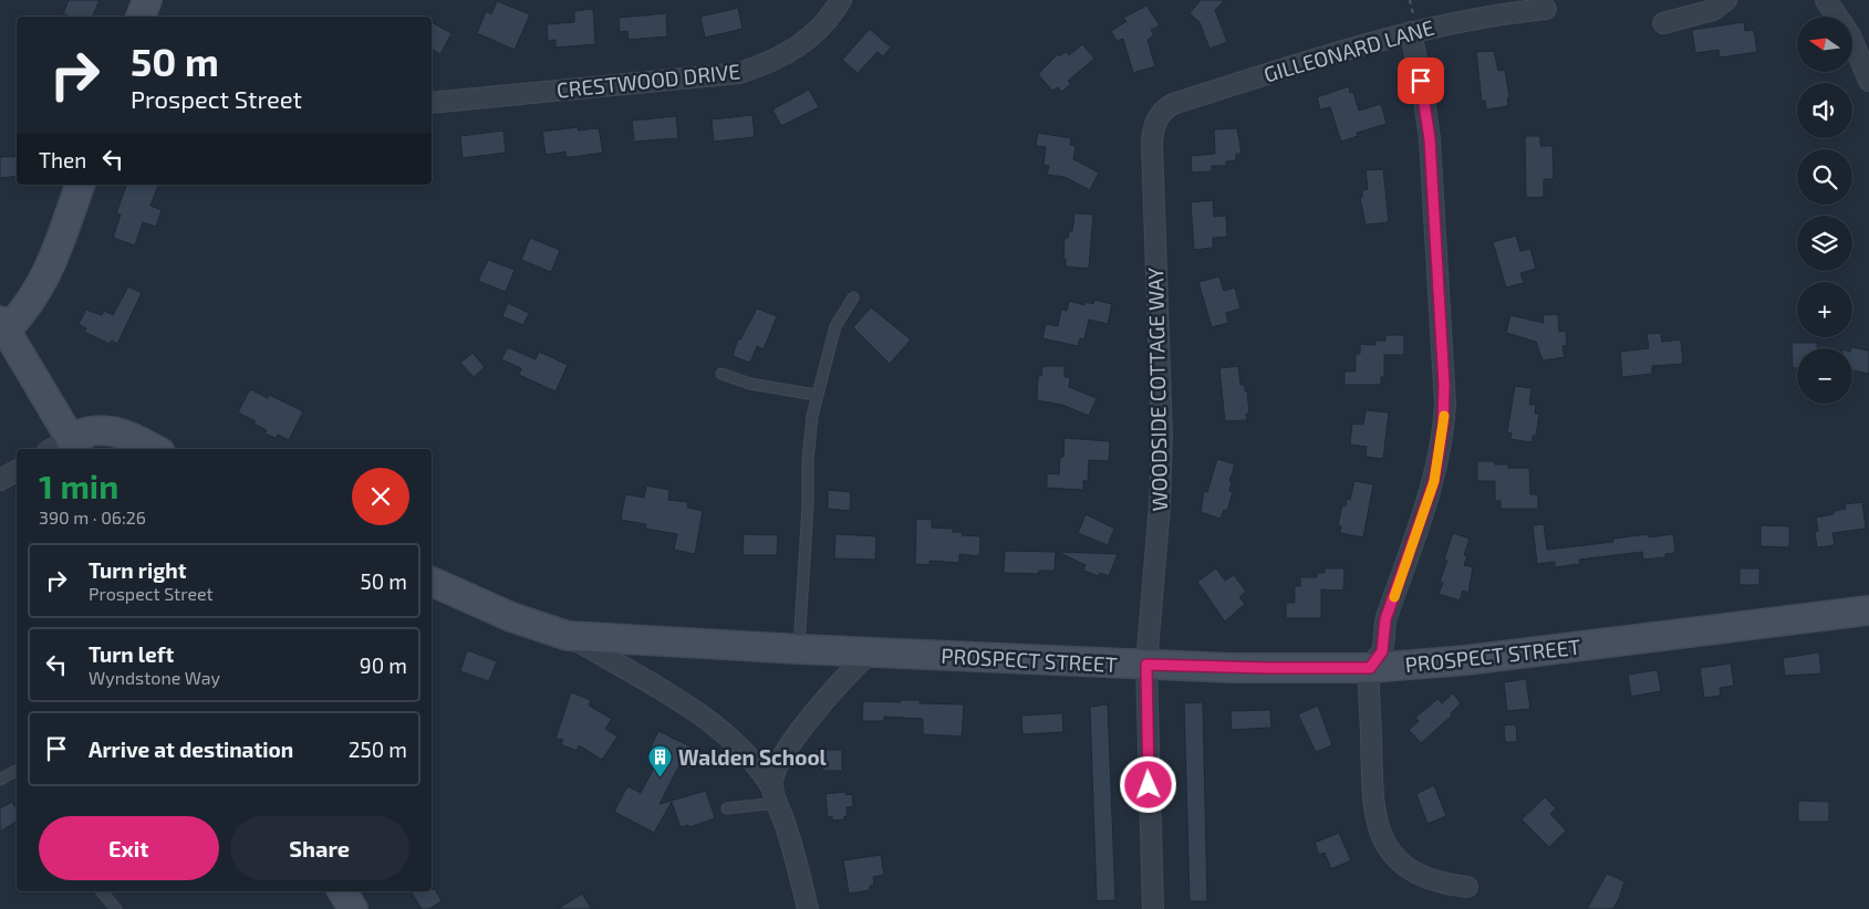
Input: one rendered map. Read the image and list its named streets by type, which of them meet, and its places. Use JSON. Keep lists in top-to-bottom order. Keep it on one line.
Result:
{"streets":{"street":["GILLEONARD LANE","CRESTWOOD DRIVE","WOODSIDE COTTAGE WAY","PROSPECT STREET"]},"crossings":[["GILLEONARD LANE","WOODSIDE COTTAGE WAY"],["WOODSIDE COTTAGE WAY","PROSPECT STREET"]],"places":{"building":["Walden School"]},"north":"left","page":{"map_buttons":["+","−"],"turn":["50 m","Prospect Street"],"then":"Then","heading":["1 min","390 m · 06:26"],"list":[{"name":"Turn right","note":"Prospect Street","value":"50 m"},{"name":"Turn left","note":"Wyndstone Way","value":"90 m"},{"name":"Arrive at destination","value":"250 m"}],"buttons":["Exit","Share"]}}
